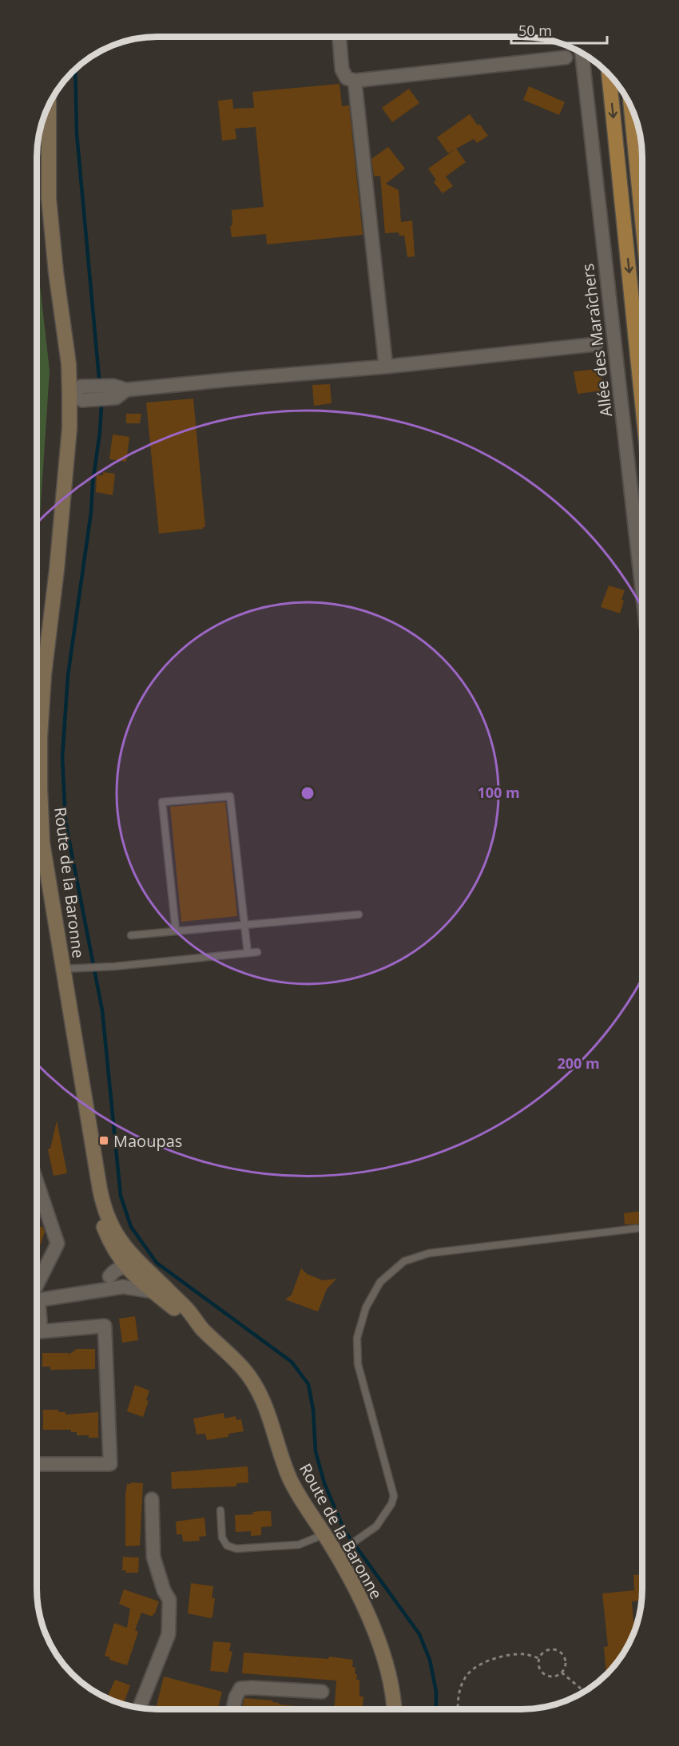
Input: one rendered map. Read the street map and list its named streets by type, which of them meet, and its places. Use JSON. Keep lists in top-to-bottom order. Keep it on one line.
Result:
{"streets":{"main road":["Route de la Baronne"],"street":["Allée des Maraîchers"]},"places":{"transit":["Maoupas"]},"scale_bar":"50 m","rings":["100 m","200 m"]}
